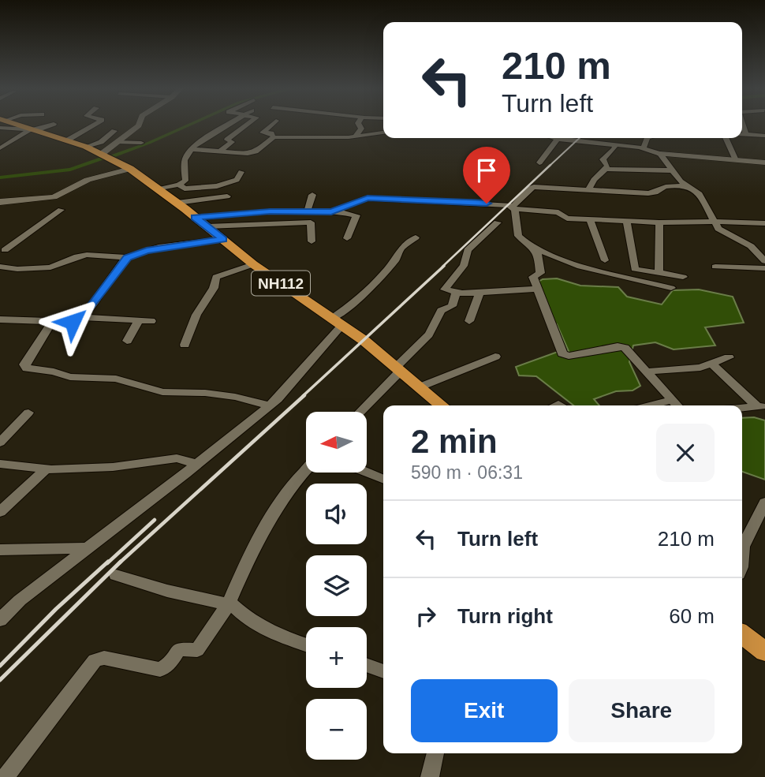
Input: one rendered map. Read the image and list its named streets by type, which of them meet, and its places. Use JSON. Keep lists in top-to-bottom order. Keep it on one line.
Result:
{"streets":{"highway":["NH112"]},"north":"left","page":{"turn":["210 m","Turn left"],"heading":["2 min","590 m · 06:31"],"map_buttons":["+","−"],"list":[{"name":"Turn left","value":"210 m"},{"name":"Turn right","value":"60 m"}],"buttons":["Exit","Share"]}}
